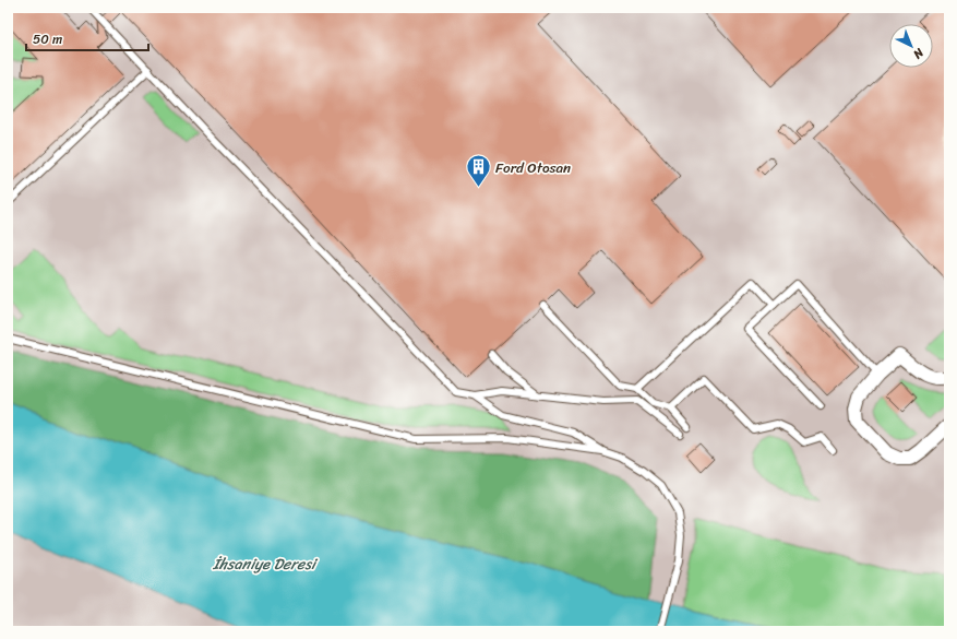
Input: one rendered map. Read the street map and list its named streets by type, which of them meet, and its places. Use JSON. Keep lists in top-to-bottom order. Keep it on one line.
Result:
{"water":["İhsaniye Deresi"],"places":{"building":["Ford Otosan"]},"scale_bar":"50 m","north":"bottom right"}
